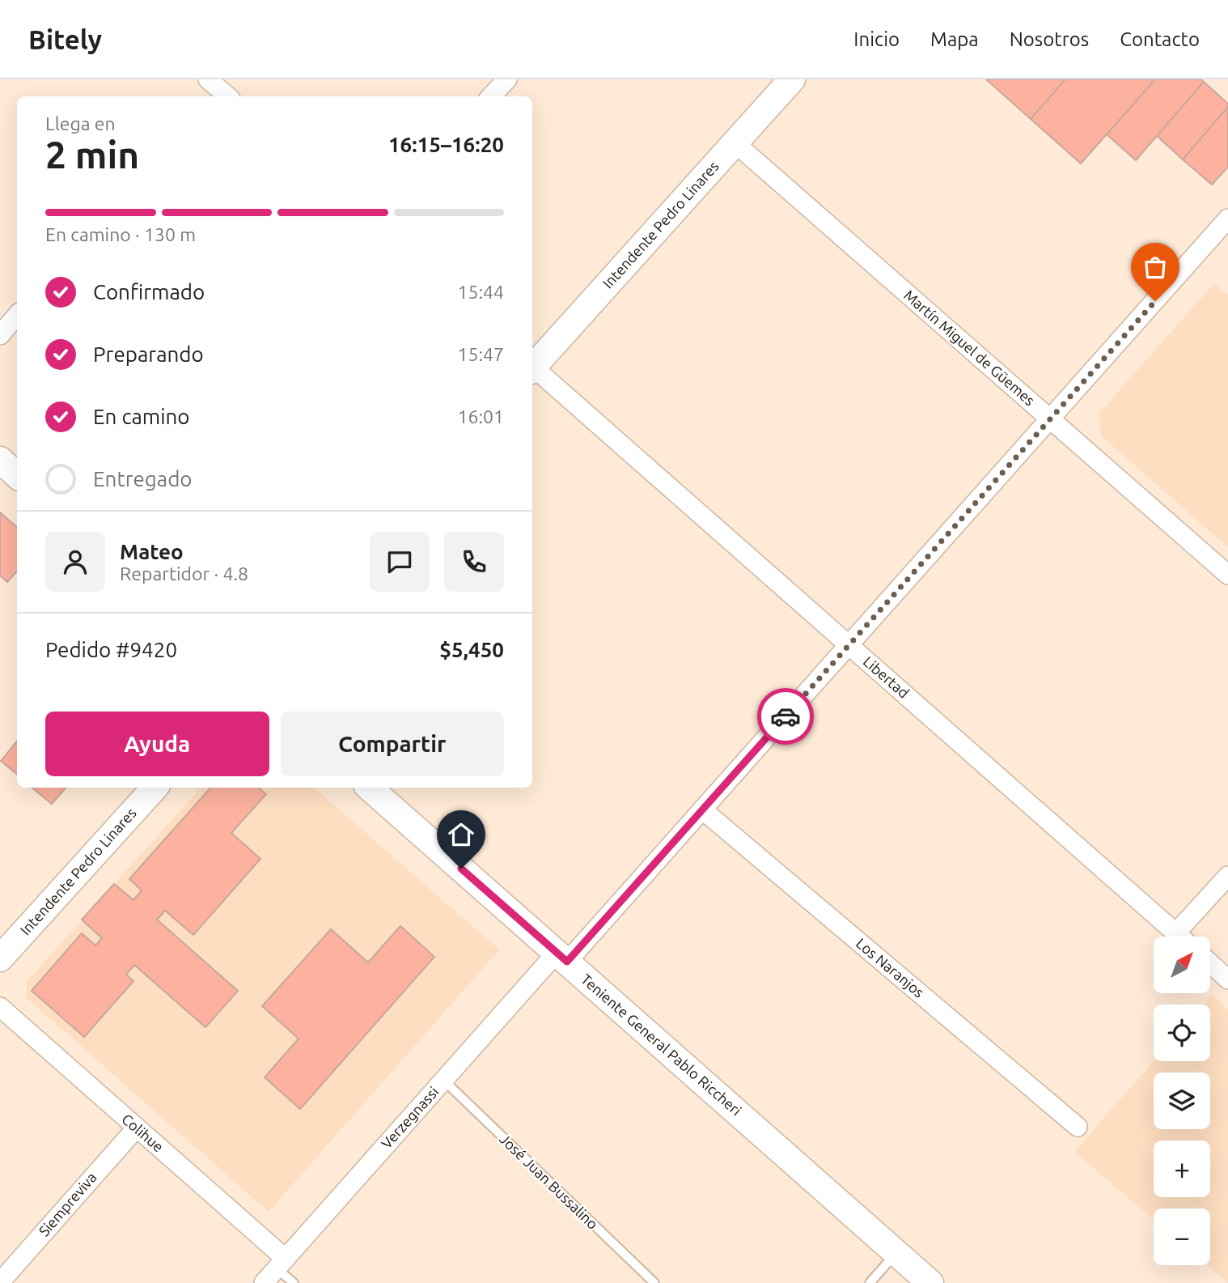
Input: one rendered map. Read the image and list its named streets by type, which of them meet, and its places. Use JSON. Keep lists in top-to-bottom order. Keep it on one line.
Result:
{"streets":{"street":["Intendente Pedro Linares","Martín Miguel de Güemes","Libertad","Los Naranjos","Teniente General Pablo Riccheri","Verzegnassi","Colihue","Siempreviva"],"lane":["José Juan Bussalino"]},"crossings":[["Intendente Pedro Linares","Martín Miguel de Güemes"],["Martín Miguel de Güemes","Verzegnassi"],["Libertad","Verzegnassi"],["Los Naranjos","Verzegnassi"],["Teniente General Pablo Riccheri","Verzegnassi"],["Verzegnassi","Colihue"],["Verzegnassi","José Juan Bussalino"],["Colihue","Siempreviva"]],"north":"top right","page":{"header":"Bitely","nav":["Inicio","Mapa","Nosotros","Contacto"],"heading":["2 min","Llega en","16:15–16:20"],"panel":["Mateo","Repartidor · 4.8","Pedido #9420","$5,450"],"bar":"En camino · 130 m","list":[["Confirmado","15:44"],["Preparando","15:47"],["En camino","16:01"],"Entregado"],"buttons":["Ayuda","Compartir"],"map_buttons":["+","−"]}}
